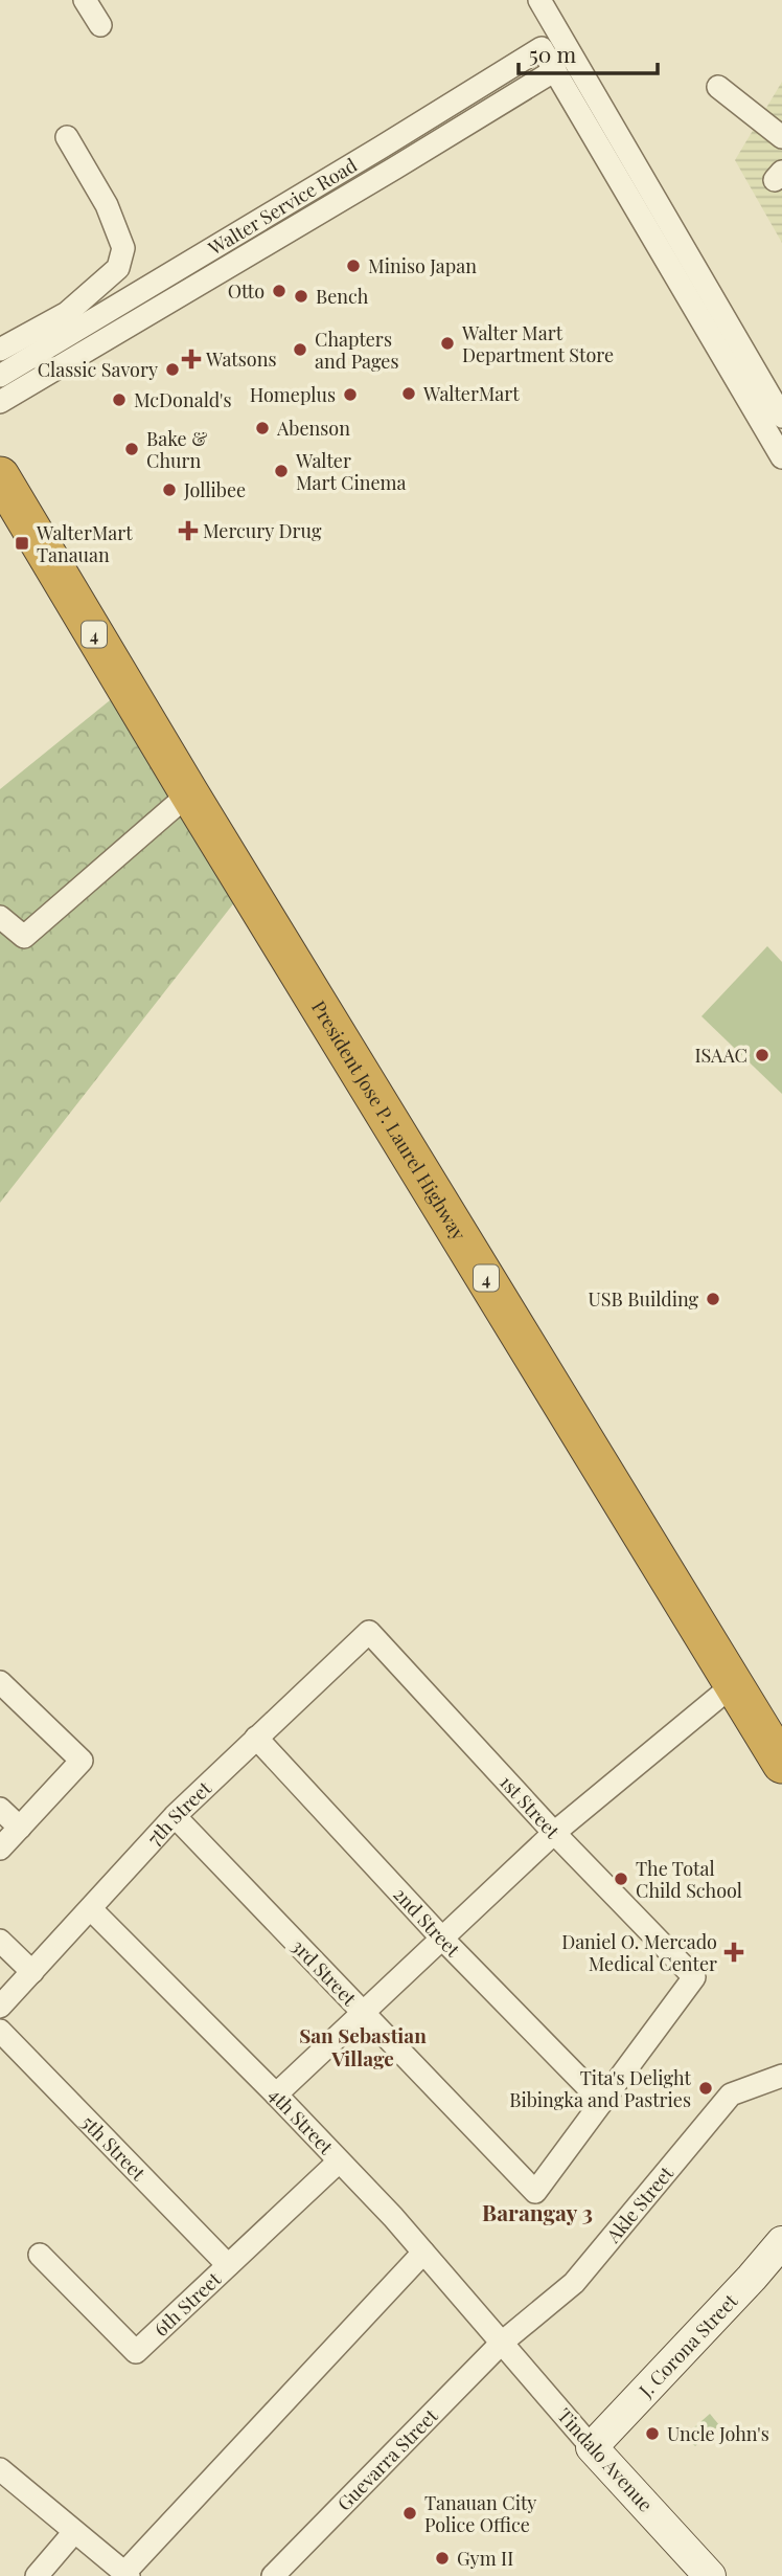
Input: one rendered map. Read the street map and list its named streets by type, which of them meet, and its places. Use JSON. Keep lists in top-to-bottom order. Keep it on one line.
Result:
{"streets":{"highway":["4","President Jose P. Laurel Highway"],"street":["Walter Service Road","1st Street","7th Street","2nd Street","3rd Street","4th Street","5th Street","Akle Street","6th Street","J. Corona Street","Guevarra Street","Tindalo Avenue"]},"crossings":[["1st Street","7th Street"],["1st Street","2nd Street"],["1st Street","3rd Street"],["7th Street","2nd Street"],["7th Street","3rd Street"],["7th Street","4th Street"],["2nd Street","3rd Street"],["4th Street","Akle Street"],["4th Street","6th Street"],["4th Street","Guevarra Street"],["4th Street","Tindalo Avenue"],["5th Street","6th Street"],["Akle Street","Guevarra Street"],["Akle Street","Tindalo Avenue"],["J. Corona Street","Tindalo Avenue"],["Guevarra Street","Tindalo Avenue"]],"districts":["San Sebastian Village","Barangay 3"],"places":{"other":["Miniso Japan","Otto","Bench","Walter Mart Department Store","Chapters and Pages","Classic Savory","WalterMart","Homeplus","McDonald's","Abenson","Bake & Churn","Walter Mart Cinema","Jollibee","ISAAC","USB Building","The Total Child School","Tita's Delight Bibingka and Pastries","Uncle John's","Tanauan City Police Office","Gym II"],"health":["Watsons","Mercury Drug","Daniel O. Mercado Medical Center"],"transit":["WalterMart Tanauan"]},"scale_bar":"50 m"}
